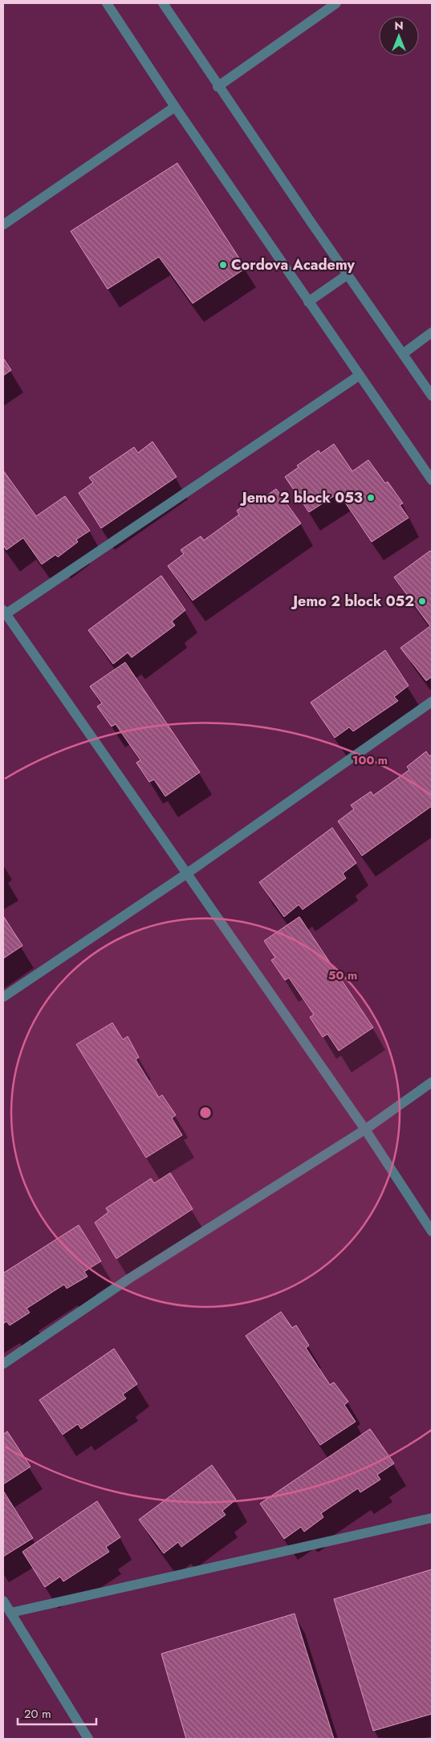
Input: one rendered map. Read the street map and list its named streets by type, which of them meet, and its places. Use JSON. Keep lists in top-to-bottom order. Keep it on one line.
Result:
{"places":["Cordova Academy","Jemo 2 block 053","Jemo 2 block 052"],"scale_bar":"20 m","north":"top","rings":["100 m","50 m"]}
